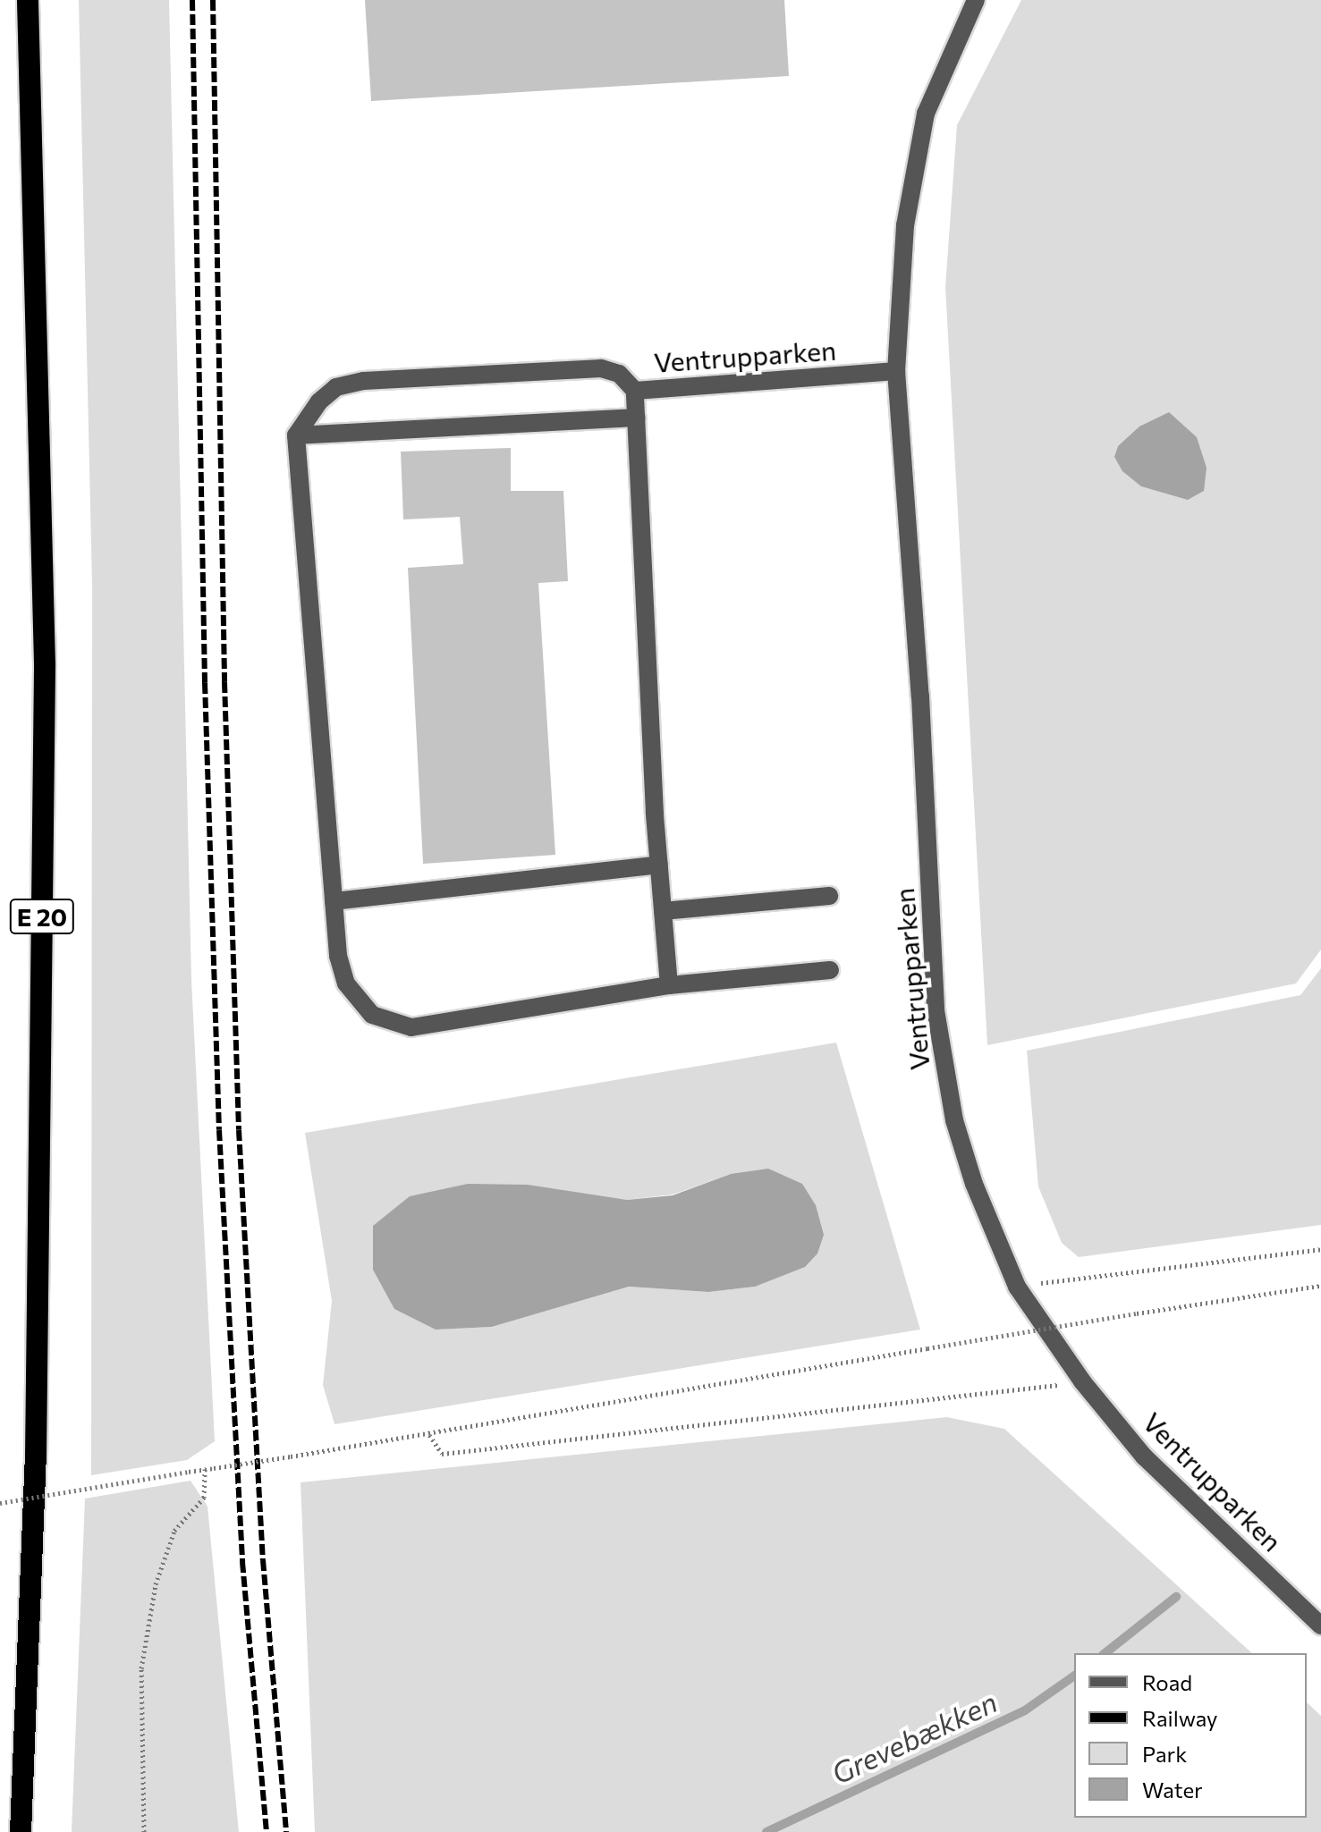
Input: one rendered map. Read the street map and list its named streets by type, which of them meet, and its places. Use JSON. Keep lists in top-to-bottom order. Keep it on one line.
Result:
{"streets":{"highway":["E 20"],"street":["Ventrupparken"]},"water":["Grevebækken"],"legend":["Road","Railway","Park","Water"]}
